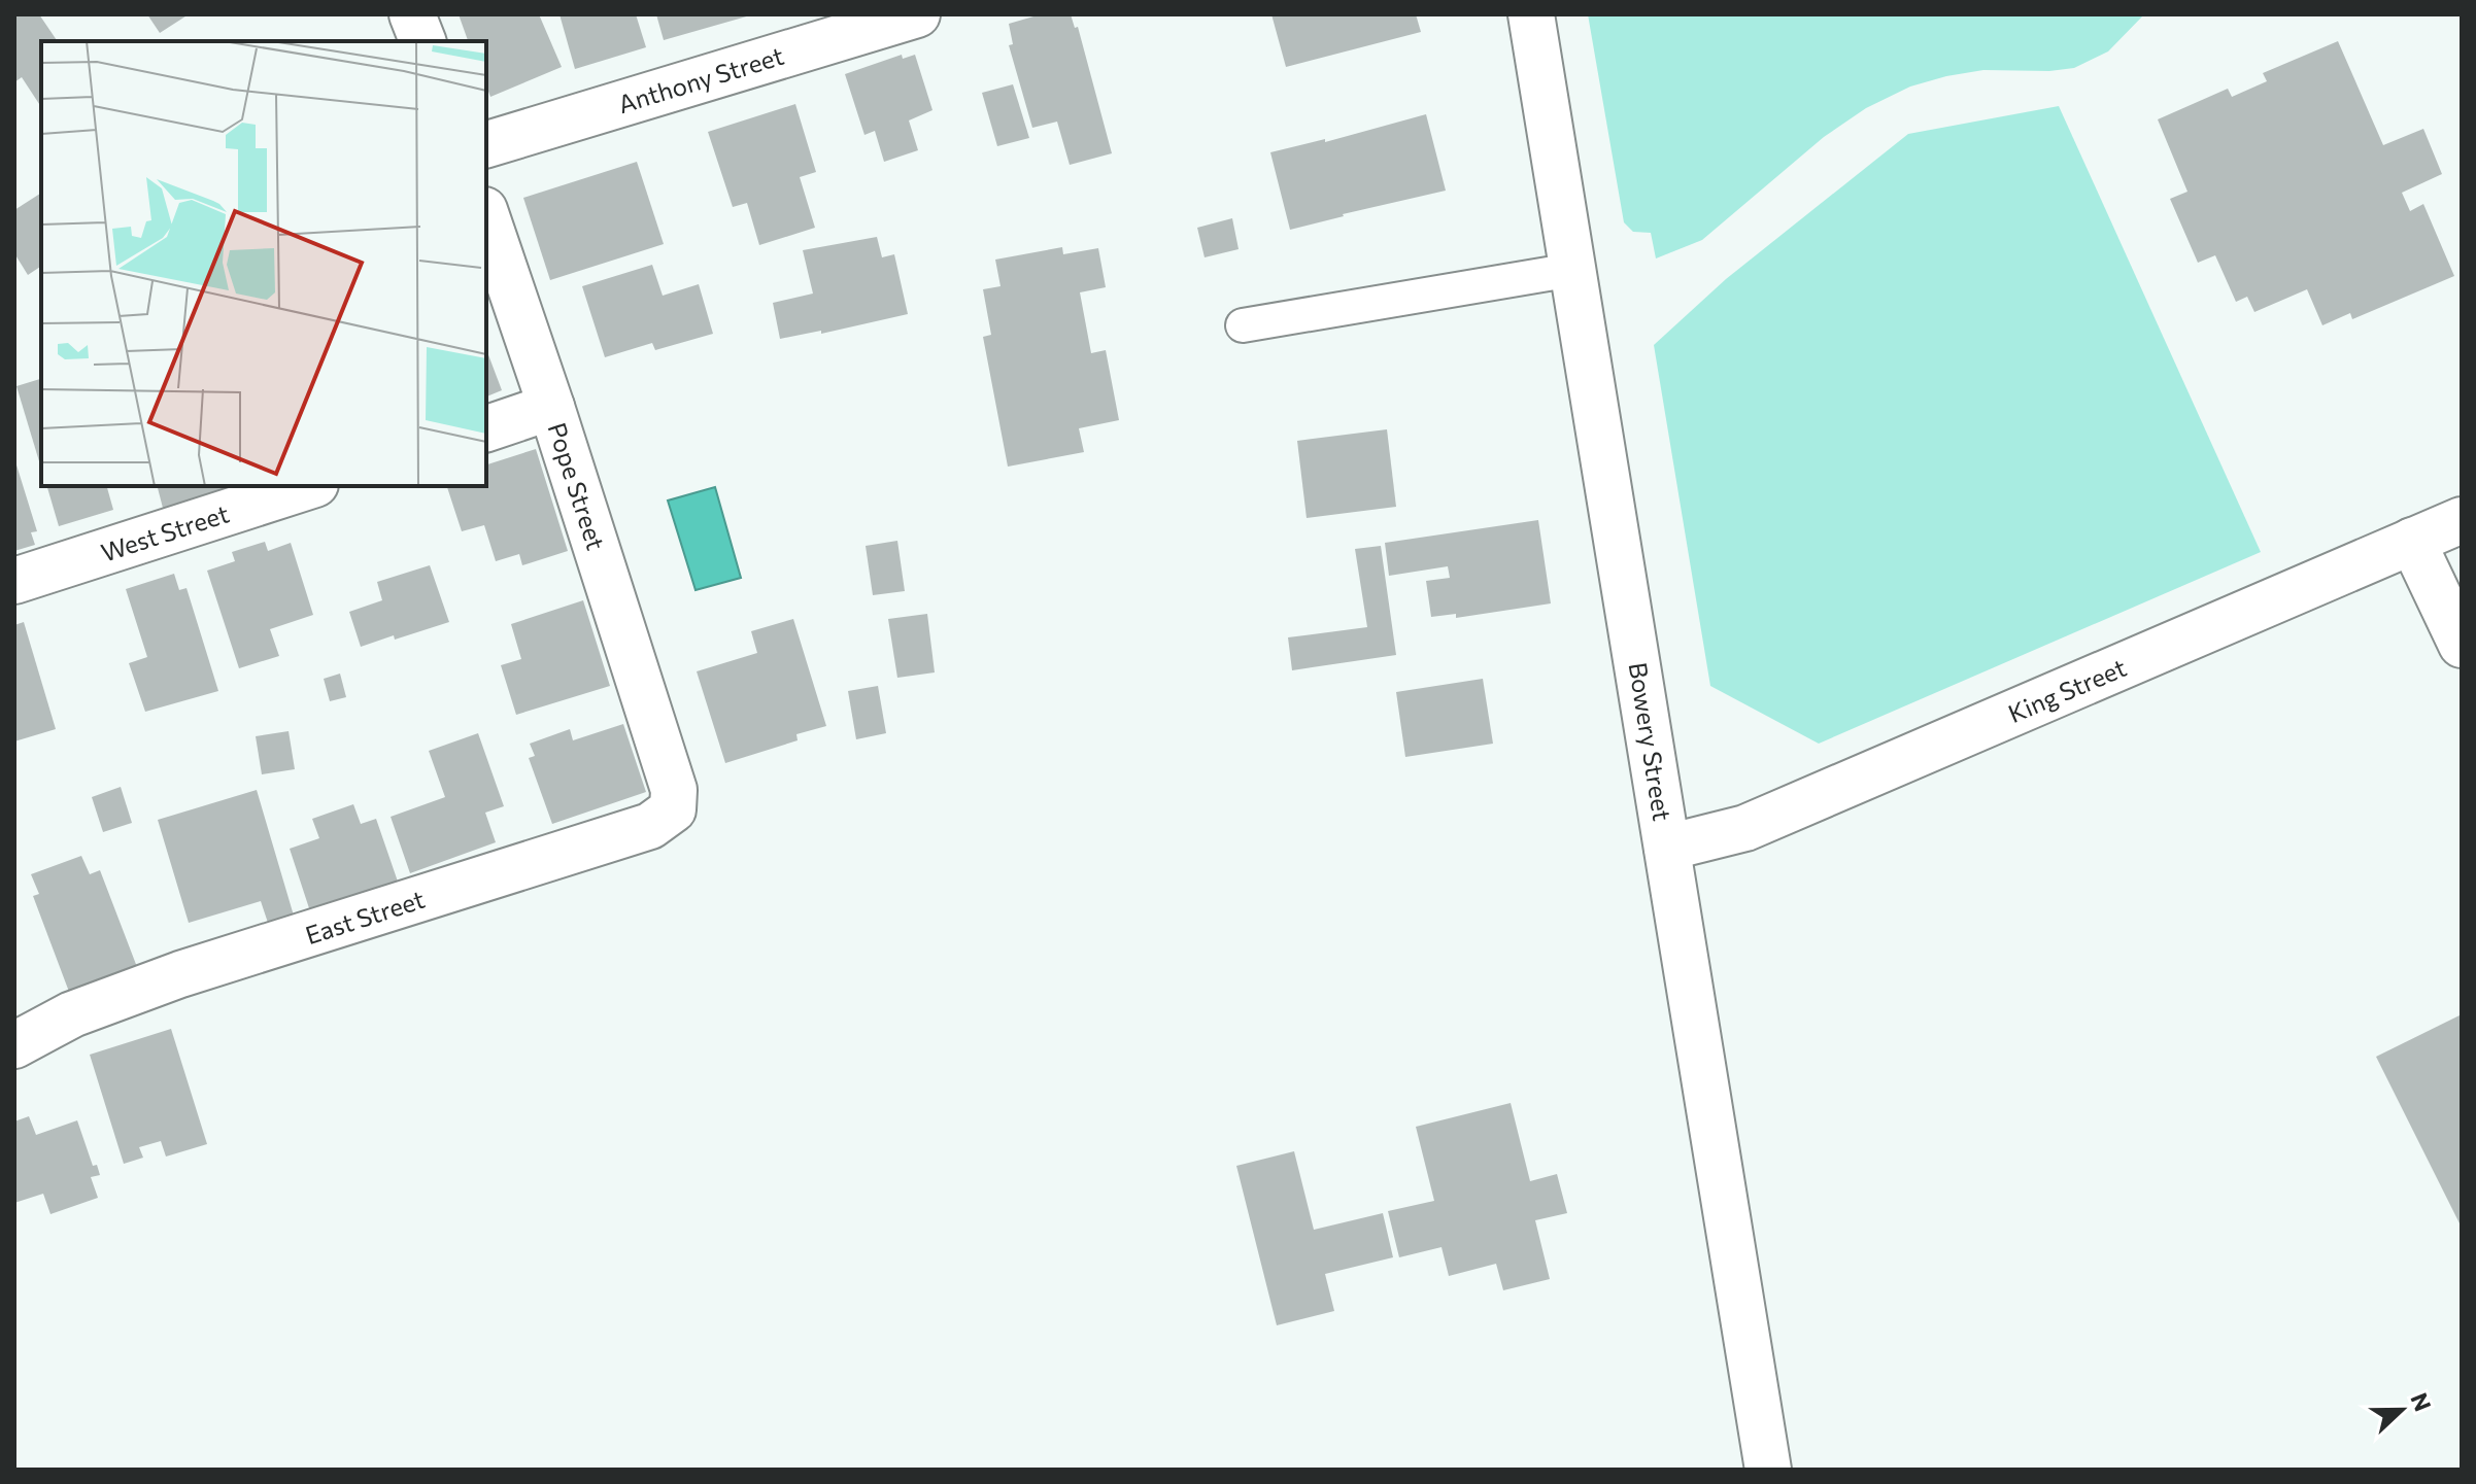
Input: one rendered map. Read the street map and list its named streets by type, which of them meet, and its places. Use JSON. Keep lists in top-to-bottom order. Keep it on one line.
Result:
{"streets":{"street":["Anthony Street","Pope Street","West Street","King Street","Bowery Street","East Street"]},"crossings":[["Pope Street","East Street"],["King Street","Bowery Street"]],"north":"right"}
